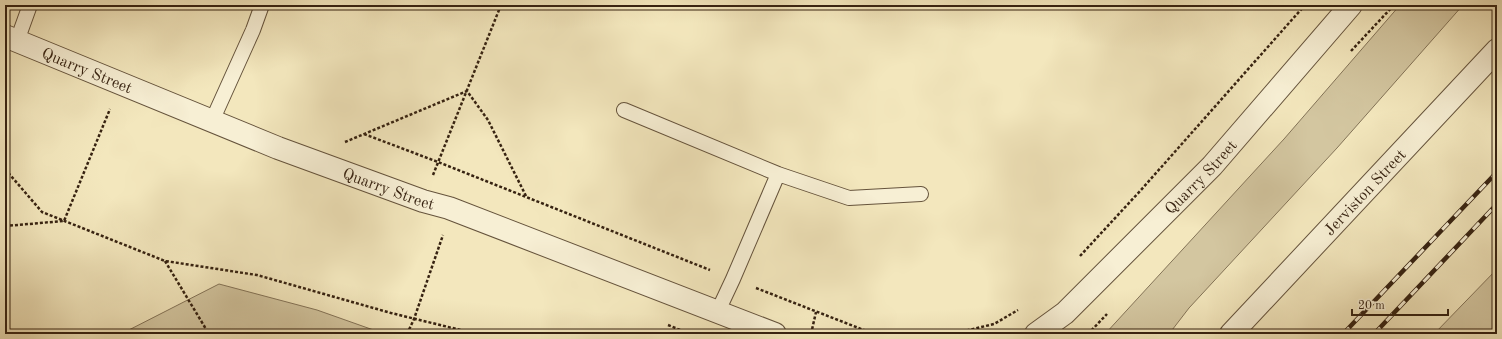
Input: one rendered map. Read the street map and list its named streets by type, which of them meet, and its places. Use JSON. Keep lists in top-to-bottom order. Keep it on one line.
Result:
{"streets":{"street":["Quarry Street","Jerviston Street"]},"scale_bar":"20 m"}
